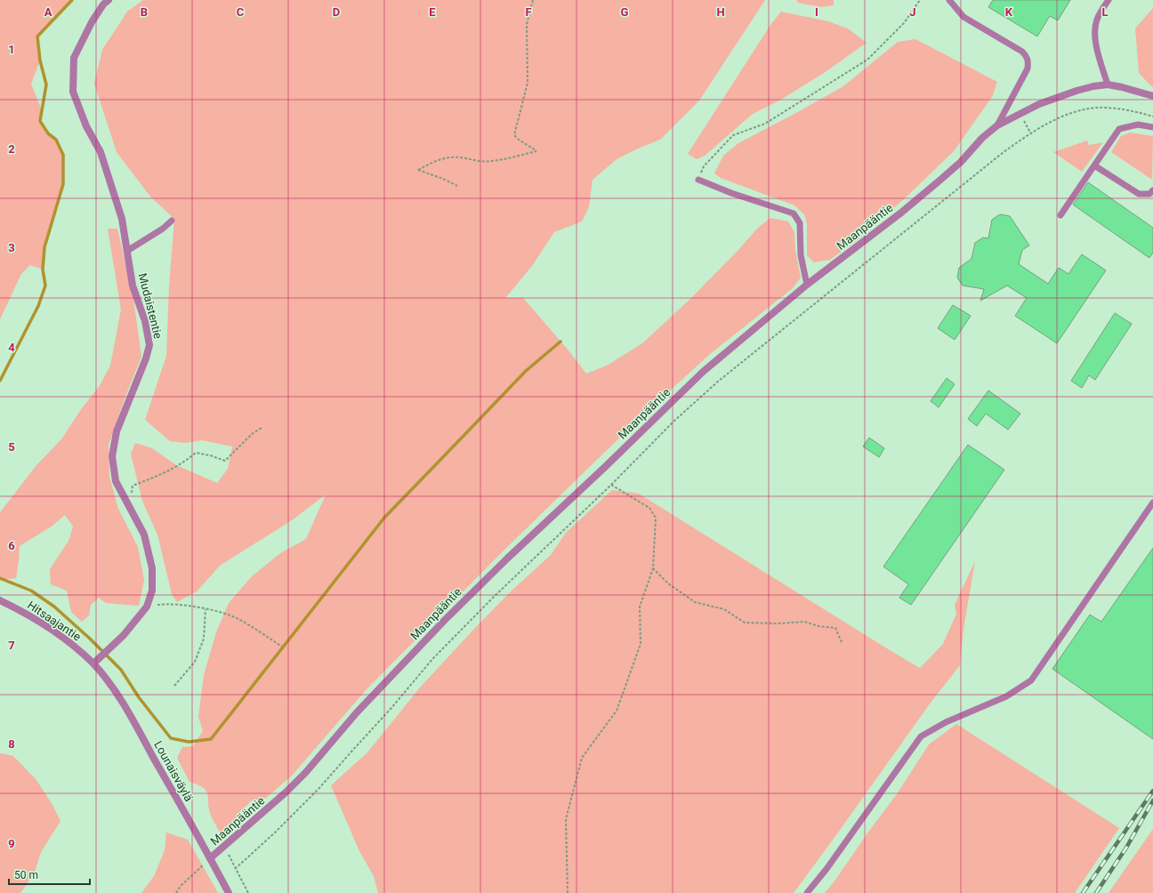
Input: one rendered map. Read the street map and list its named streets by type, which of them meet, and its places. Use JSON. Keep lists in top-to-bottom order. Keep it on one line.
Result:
{"streets":{"street":["Maanpääntie","Mudaistentie","Hitsaajantie","Lounaisväylä"]},"crossings":[["Maanpääntie","Lounaisväylä"],["Mudaistentie","Hitsaajantie"],["Mudaistentie","Lounaisväylä"],["Hitsaajantie","Lounaisväylä"]],"scale_bar":"50 m","grid":{"columns":["A","B","C","D","E","F","G","H","I","J","K","L"],"rows":["1","2","3","4","5","6","7","8","9"]}}
